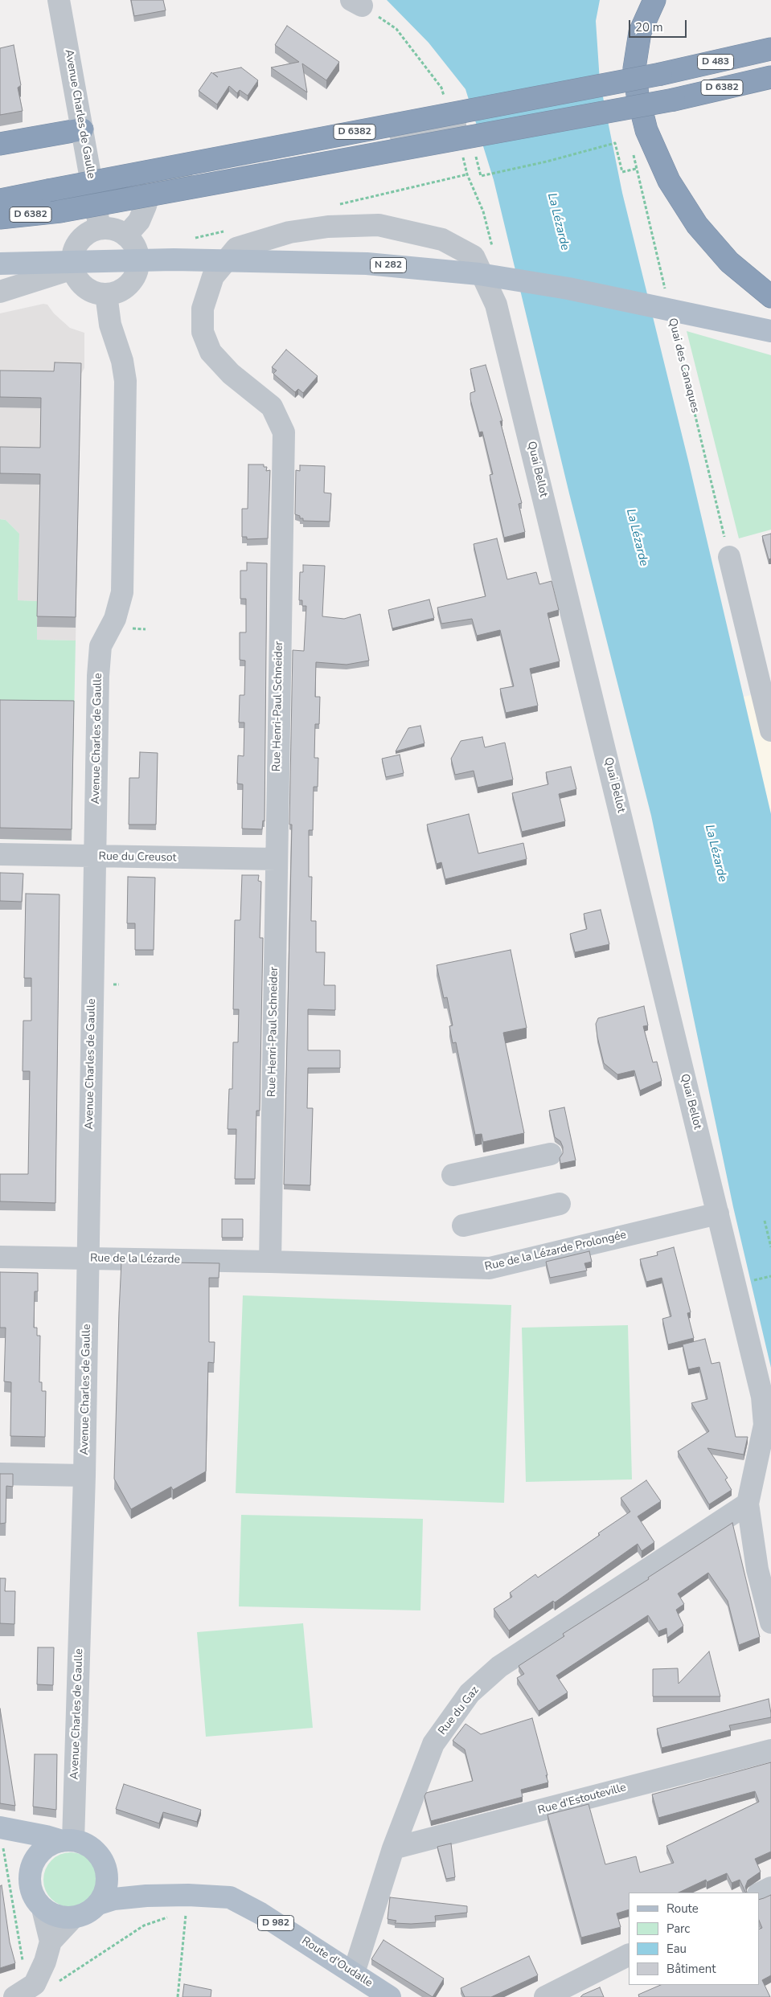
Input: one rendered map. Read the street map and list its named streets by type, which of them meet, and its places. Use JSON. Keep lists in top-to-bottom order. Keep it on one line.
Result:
{"streets":{"highway":["D 483","D 6382"],"main road":["N 282","D 982","Route d'Oudalle"],"street":["Avenue Charles de Gaulle","Quai Bellot","Rue Henri-Paul Schneider","Rue du Creusot","Rue de la Lézarde Prolongée","Rue de la Lézarde","Rue du Gaz","Rue d'Estouteville"],"path":["Quai des Canaques"]},"crossings":[["D 483","D 6382"],["Avenue Charles de Gaulle","Rue du Creusot"],["Avenue Charles de Gaulle","Rue de la Lézarde"],["Avenue Charles de Gaulle","Route d'Oudalle"],["Quai Bellot","Rue Henri-Paul Schneider"],["Quai Bellot","Rue de la Lézarde Prolongée"],["Quai Bellot","Rue du Gaz"],["Rue Henri-Paul Schneider","Rue du Creusot"],["Rue Henri-Paul Schneider","Rue de la Lézarde Prolongée"],["Rue Henri-Paul Schneider","Rue de la Lézarde"],["Rue de la Lézarde Prolongée","Rue de la Lézarde"],["Rue du Gaz","Rue d'Estouteville"],["Rue du Gaz","Route d'Oudalle"]],"water":["La Lézarde"],"legend":["Route","Parc","Eau","Bâtiment"],"scale_bar":"20 m"}
